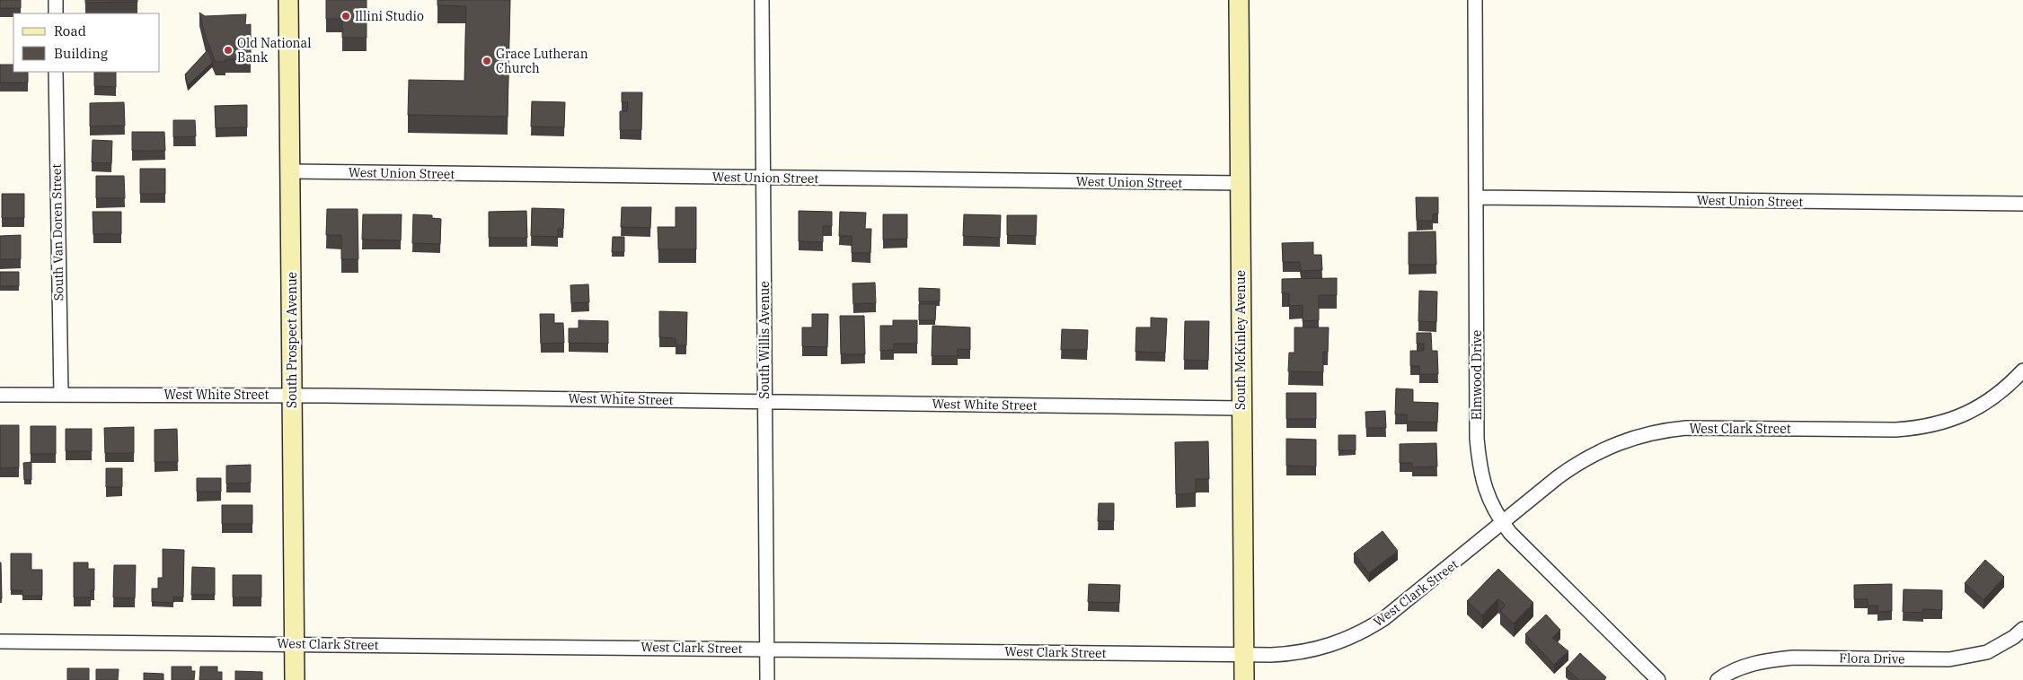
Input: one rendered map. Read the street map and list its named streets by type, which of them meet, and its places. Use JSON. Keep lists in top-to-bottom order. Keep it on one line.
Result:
{"streets":{"main road":["South Prospect Avenue","South McKinley Avenue"],"street":["West Union Street","South Van Doren Street","South Willis Avenue","Elmwood Drive","West White Street","West Clark Street","Flora Drive"]},"crossings":[["West Union Street","South Prospect Avenue"],["West Union Street","South Willis Avenue"],["West Union Street","South McKinley Avenue"],["West Union Street","Elmwood Drive"],["South Van Doren Street","West White Street"],["South Prospect Avenue","West White Street"],["South Prospect Avenue","West Clark Street"],["South Willis Avenue","West White Street"],["South Willis Avenue","West Clark Street"],["South McKinley Avenue","West White Street"],["South McKinley Avenue","West Clark Street"],["Elmwood Drive","West Clark Street"]],"places":["Illini Studio","Old National Bank","Grace Lutheran Church"],"legend":["Road","Building"]}
